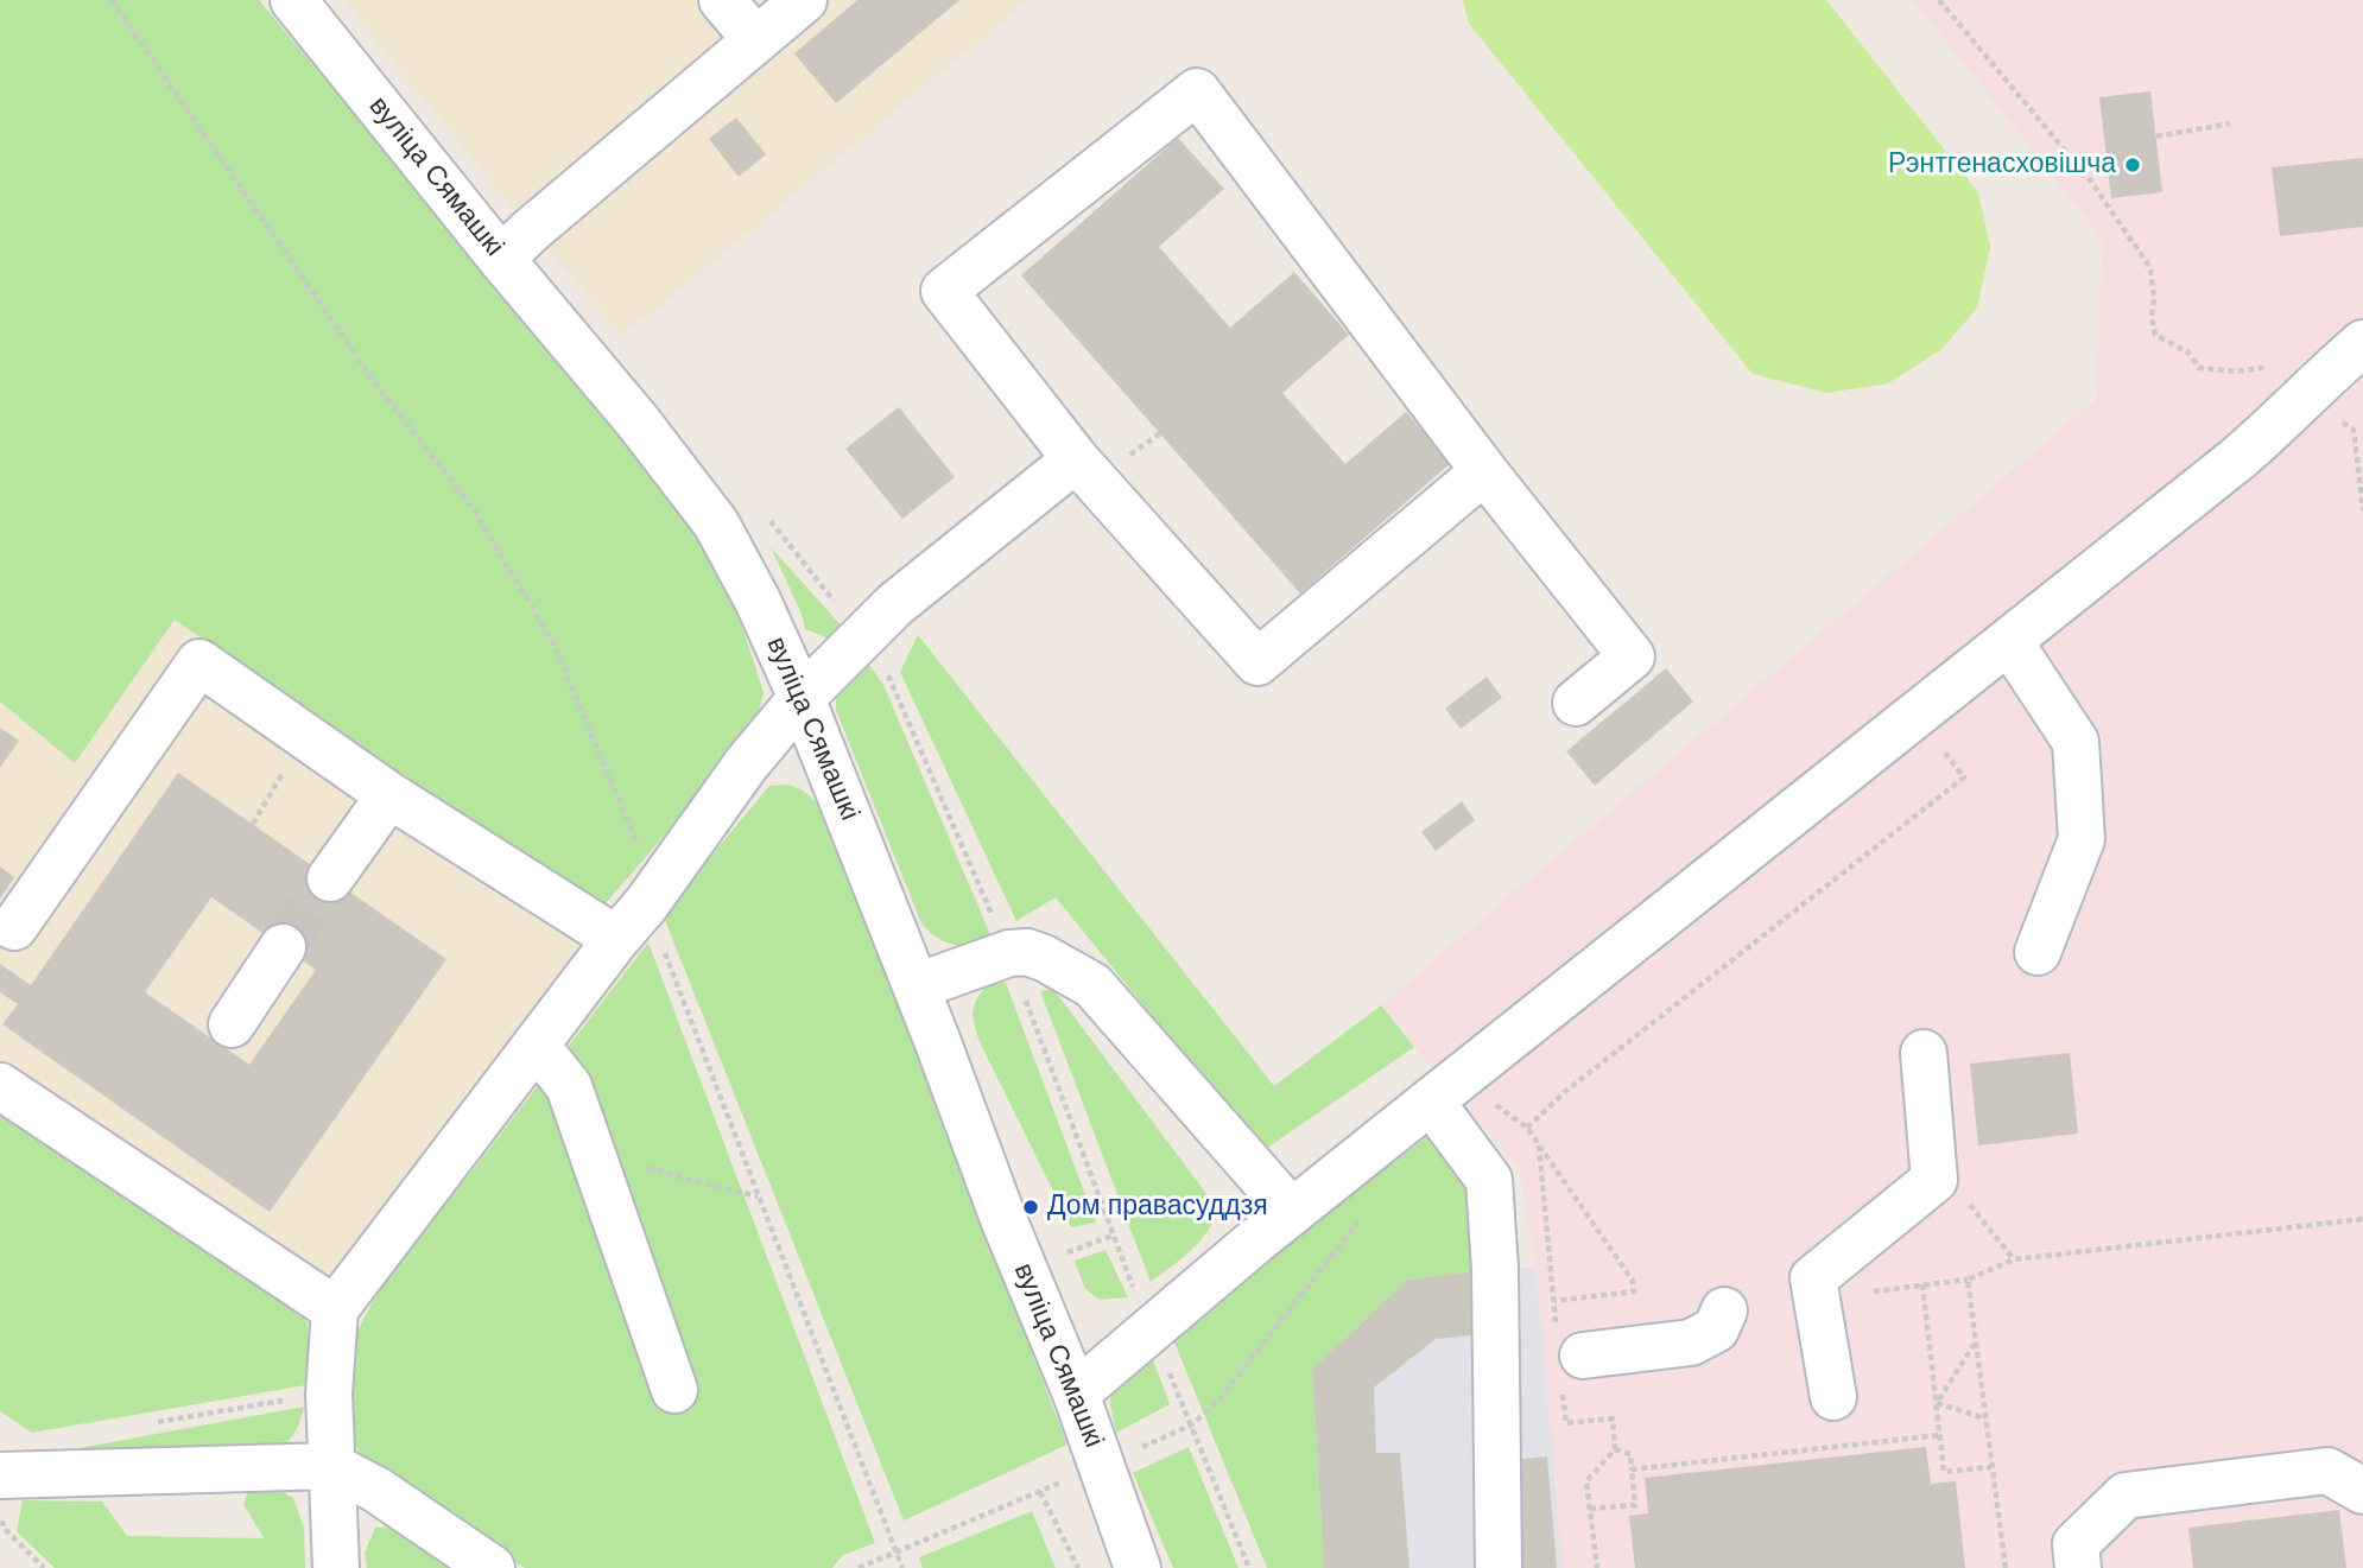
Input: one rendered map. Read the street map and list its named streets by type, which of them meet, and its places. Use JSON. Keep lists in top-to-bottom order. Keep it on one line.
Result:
{"streets":{"street":["вуліца Сямашкі"]},"places":["Рэнтгенасховішча","Дом правасуддзя"]}
